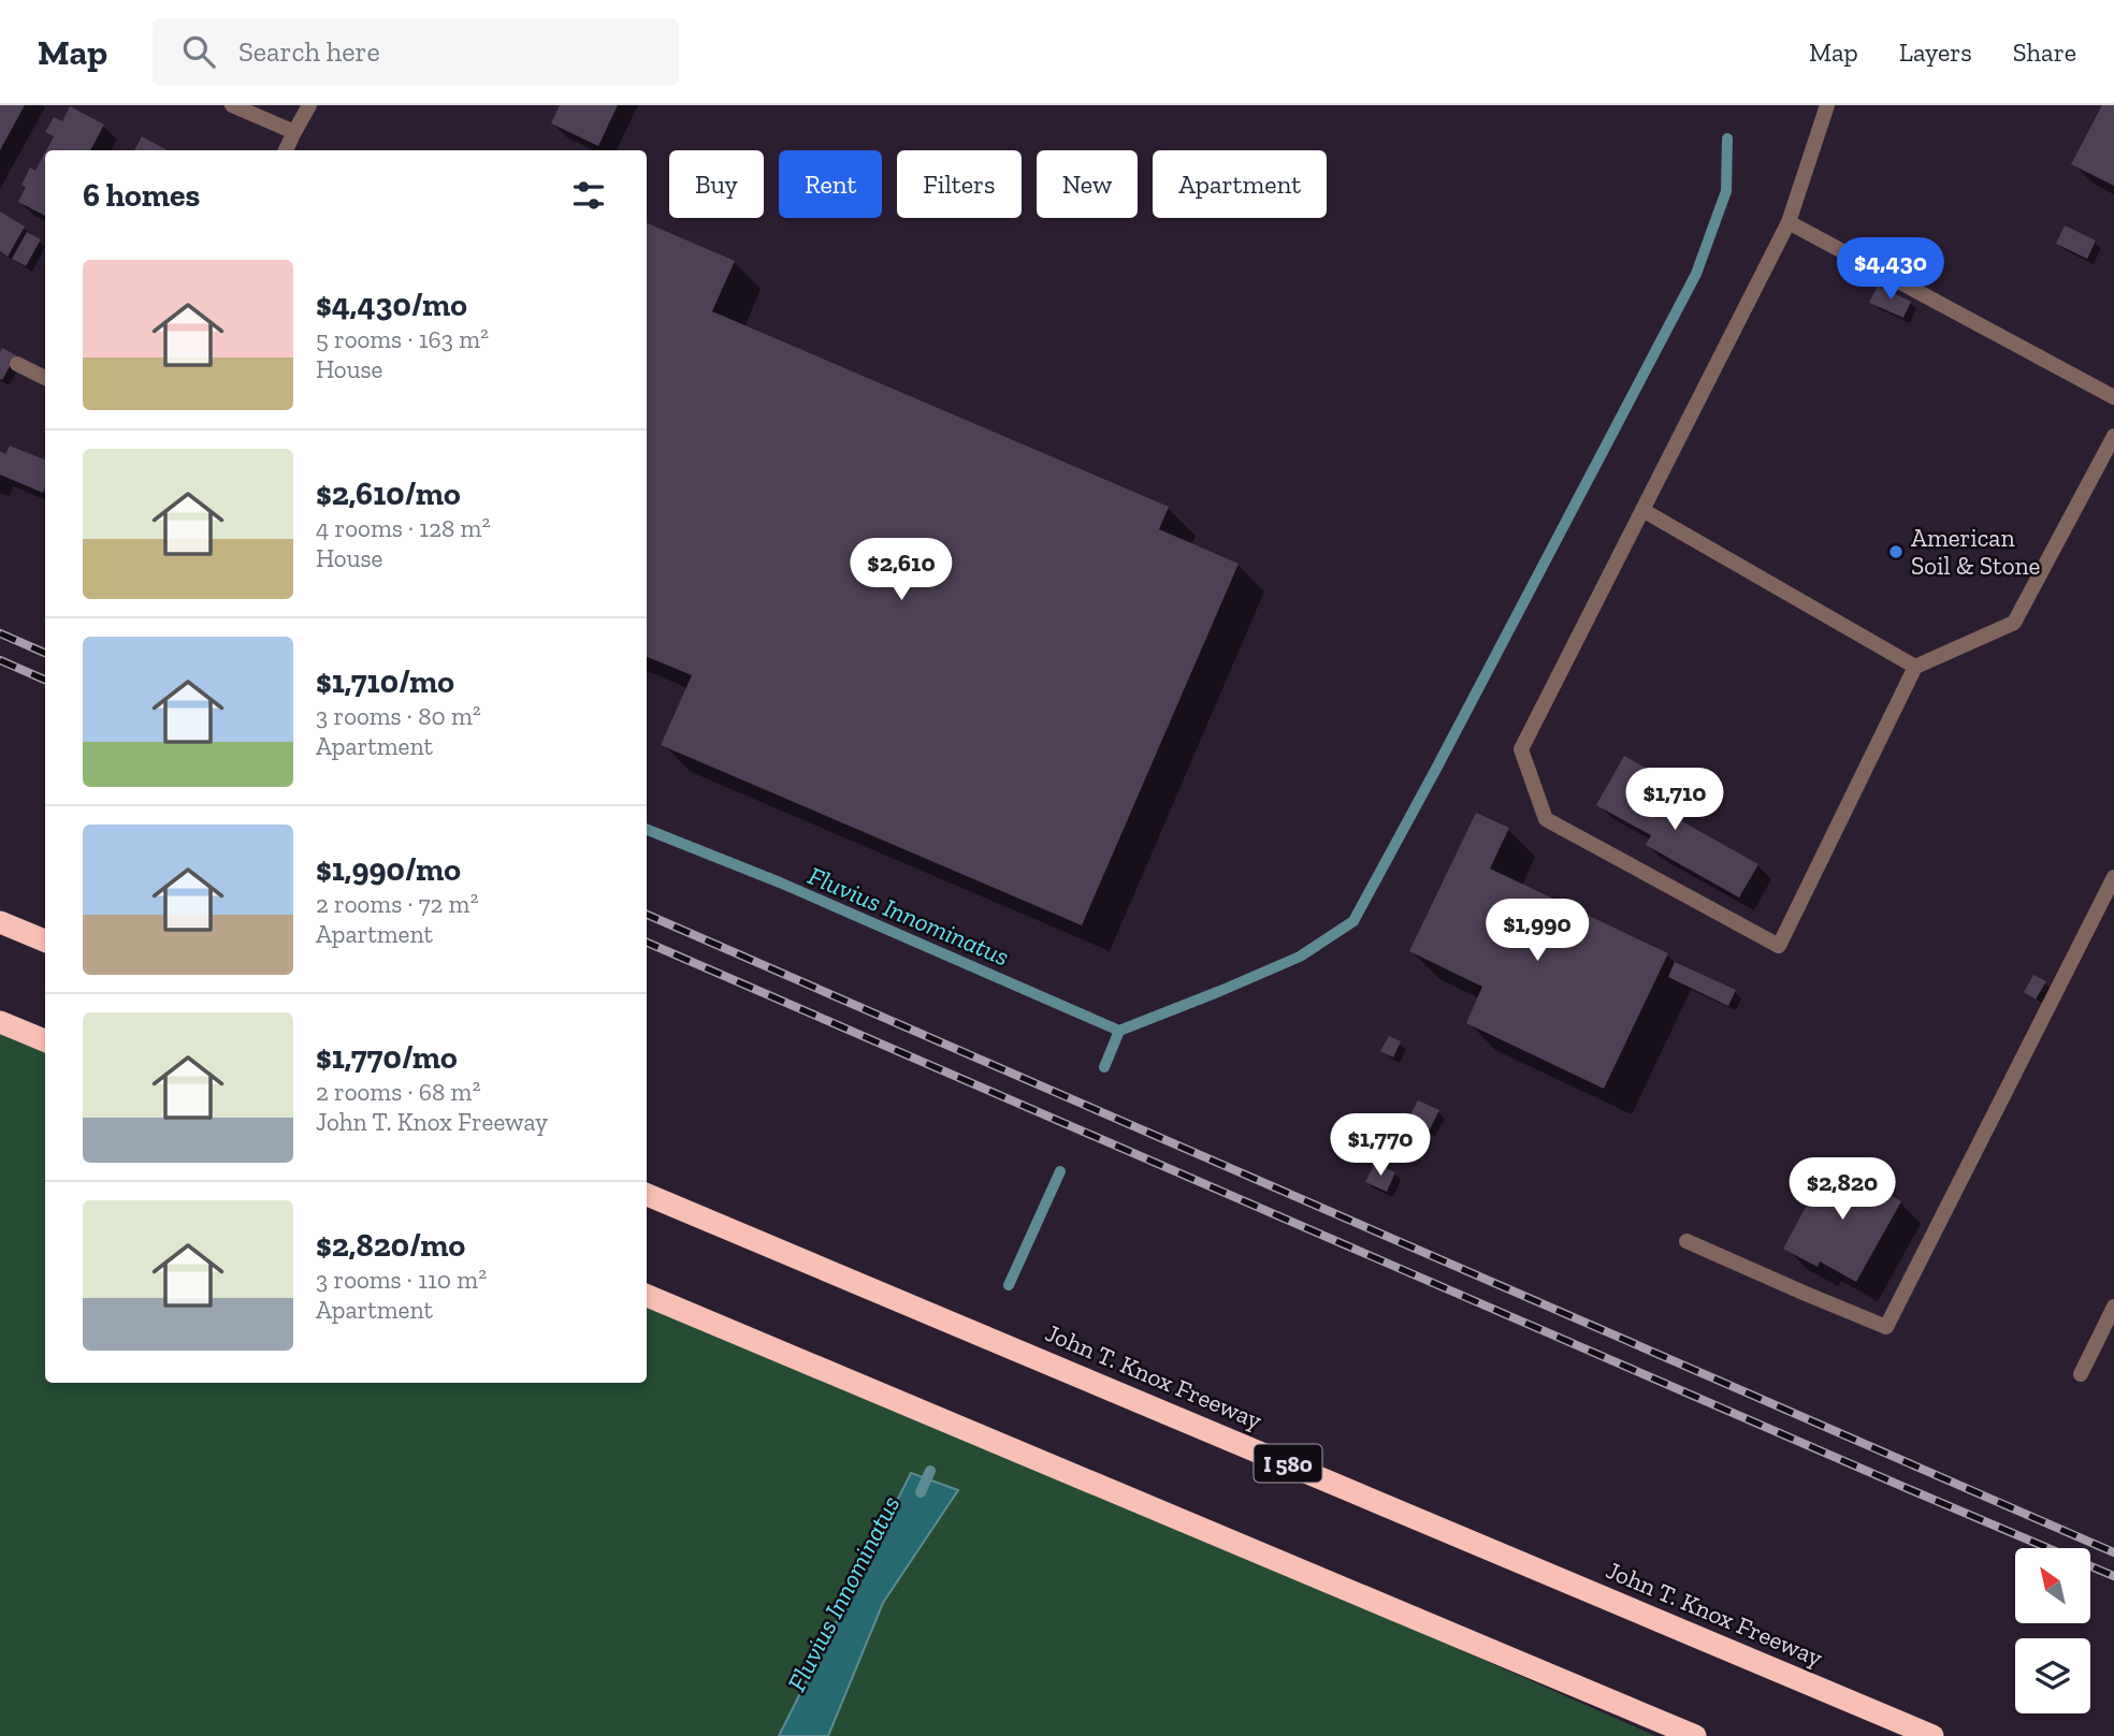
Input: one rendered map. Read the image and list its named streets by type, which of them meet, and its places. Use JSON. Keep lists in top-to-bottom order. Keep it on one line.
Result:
{"streets":{"highway":["John T. Knox Freeway","I 580"]},"water":["Fluvius Innominatus"],"places":["American Soil & Stone"],"north":"top left","page":{"header":"Map","search":"Search here","nav":["Map","Layers","Share"],"chip":["Buy","Rent","Filters","New","Apartment"],"heading":"6 homes","price":["$4,430","$2,610","$1,710","$1,990","$1,770","$2,820"],"list":[{"name":"$4,430/mo","note":"5 rooms · 163 m² · House"},{"name":"$2,610/mo","note":"4 rooms · 128 m² · House"},{"name":"$1,710/mo","note":"3 rooms · 80 m² · Apartment"},{"name":"$1,990/mo","note":"2 rooms · 72 m² · Apartment"},{"name":"$1,770/mo","note":"2 rooms · 68 m² · John T. Knox Freeway"},{"name":"$2,820/mo","note":"3 rooms · 110 m² · Apartment"}]}}
